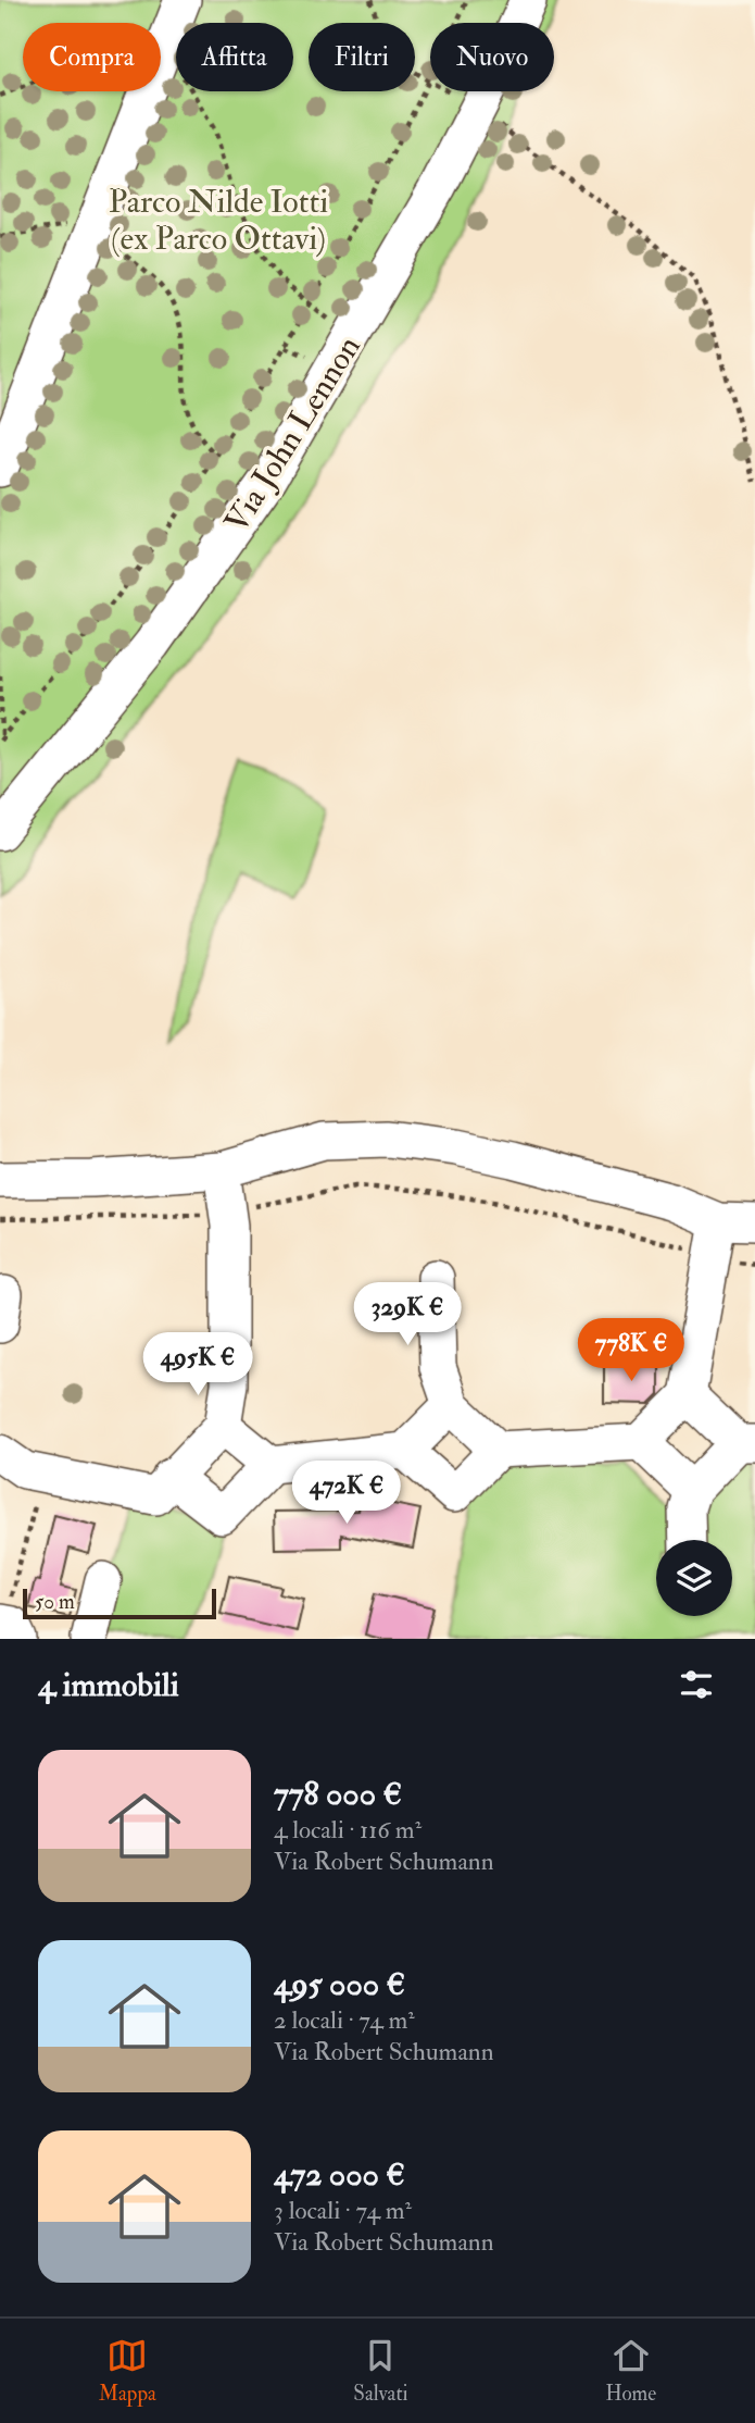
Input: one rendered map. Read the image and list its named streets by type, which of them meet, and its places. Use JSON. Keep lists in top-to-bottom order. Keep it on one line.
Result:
{"streets":{"street":["Via John Lennon"]},"parks":["Parco Nilde Iotti (ex Parco Ottavi)"],"scale_bar":"50 m","page":{"chip":["Compra","Affitta","Filtri","Nuovo"],"price":["329K €","778K €","495K €","472K €"],"scale":"50 m","heading":"4 immobili","list":[{"name":"778 000 €","note":"4 locali · 116 m² · Via Robert Schumann"},{"name":"495 000 €","note":"2 locali · 74 m² · Via Robert Schumann"},{"name":"472 000 €","note":"3 locali · 74 m² · Via Robert Schumann"}],"tabs":["Mappa","Salvati","Home"]}}
